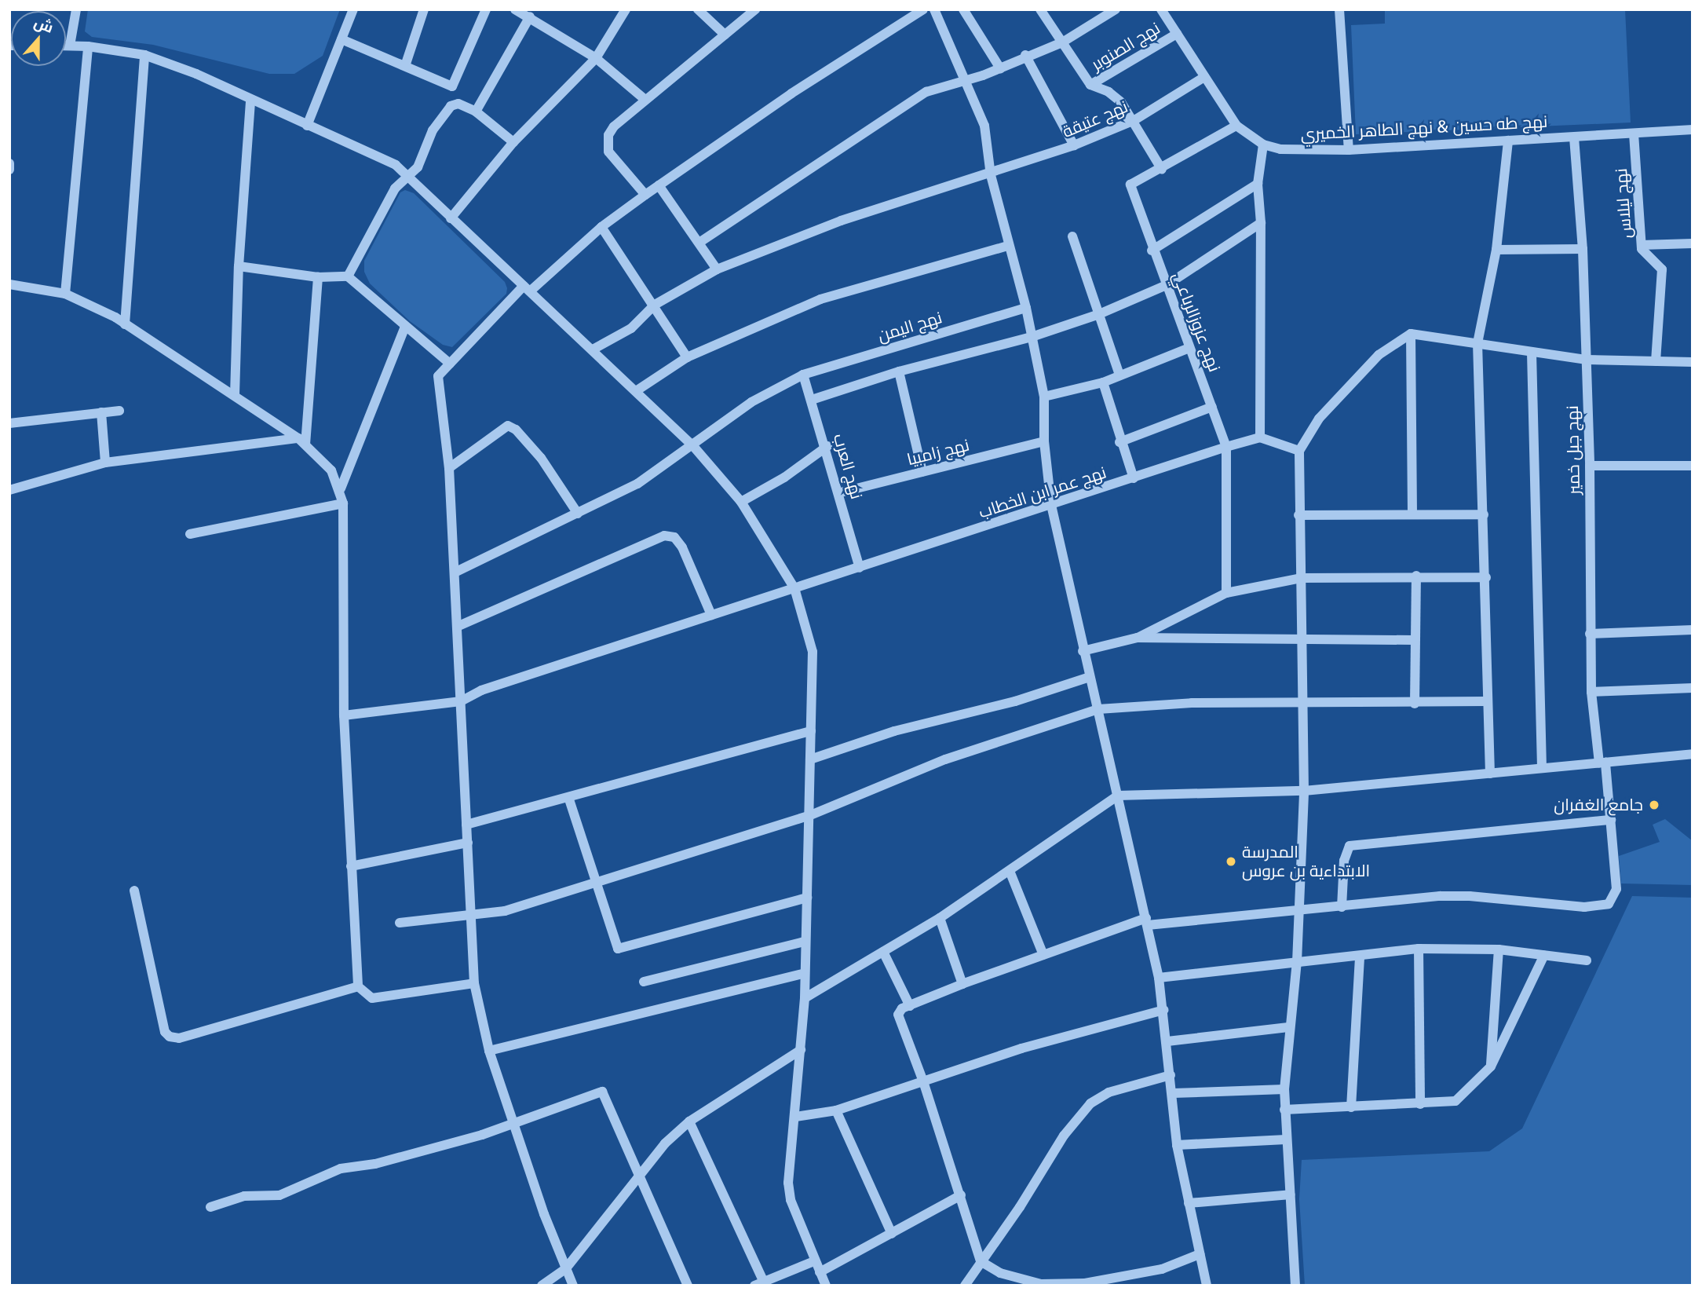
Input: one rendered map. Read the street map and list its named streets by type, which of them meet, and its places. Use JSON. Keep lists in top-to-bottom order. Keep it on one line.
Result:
{"streets":{"street":["نهج الصنوبر","نهج عتيقة","نهج طه حسين & نهج الطاهر الخميري","نهج ليلاس","نهج عزوزالرباعي","نهج اليمن","نهج جبل خمير","نهج زامبيا","نهج العرب","نهج عمر ابن الخطاب"]},"crossings":[["نهج الصنوبر","نهج طه حسين & نهج الطاهر الخميري"],["نهج عتيقة","نهج طه حسين & نهج الطاهر الخميري"],["نهج طه حسين & نهج الطاهر الخميري","نهج ليلاس"],["نهج طه حسين & نهج الطاهر الخميري","نهج عزوزالرباعي"],["نهج طه حسين & نهج الطاهر الخميري","نهج جبل خمير"],["نهج عزوزالرباعي","نهج عمر ابن الخطاب"],["نهج اليمن","نهج العرب"],["نهج زامبيا","نهج العرب"],["نهج العرب","نهج عمر ابن الخطاب"]],"places":["جامع الغفران","المدرسة الابتداءية بن عروس"],"north":"top"}
